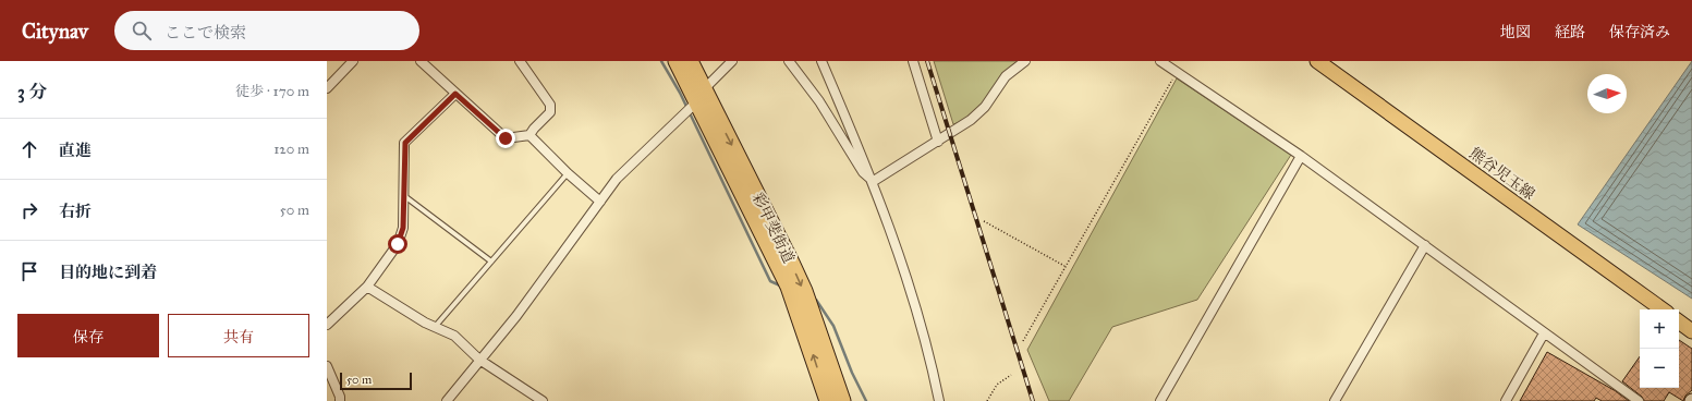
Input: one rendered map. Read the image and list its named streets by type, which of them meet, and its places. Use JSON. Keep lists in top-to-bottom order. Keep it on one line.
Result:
{"streets":{"highway":["彩甲斐街道"],"main road":["熊谷児玉線"]},"scale_bar":"50 m","north":"right","page":{"header":"Citynav","search":"ここで検索","nav":["地図","経路","保存済み"],"heading":["3 分","徒歩 · 170 m"],"list":[["直進","120 m"],["右折","50 m"],"目的地に到着"],"buttons":["保存","共有"],"map_buttons":["+","−"],"scale":"50 m"}}
